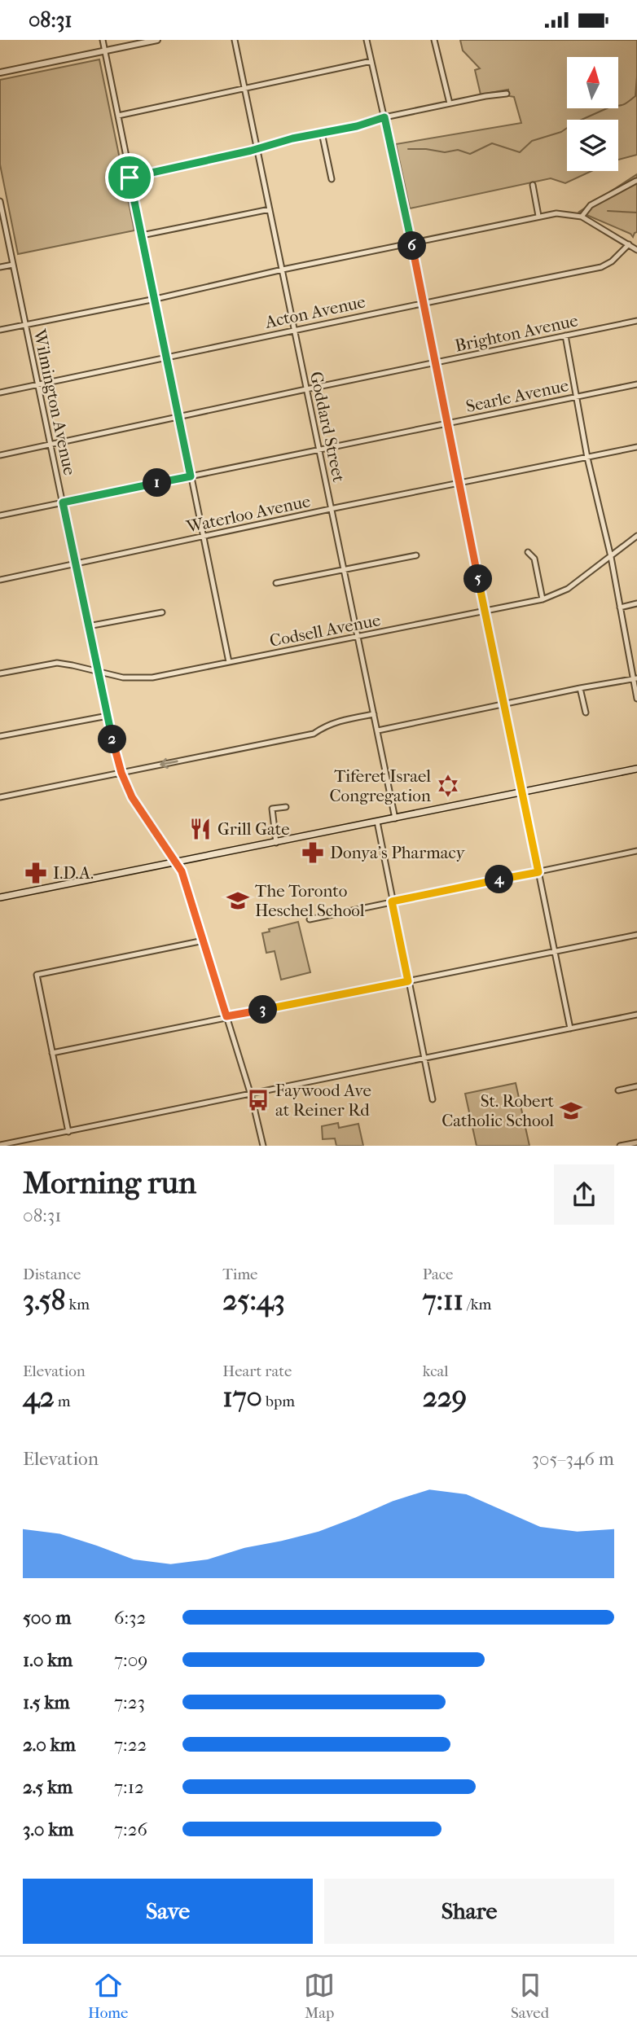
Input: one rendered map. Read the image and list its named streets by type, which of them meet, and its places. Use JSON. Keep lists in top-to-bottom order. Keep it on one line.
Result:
{"streets":{"street":["Acton Avenue","Brighton Avenue","Searle Avenue","Wilmington Avenue","Goddard Street","Waterloo Avenue","Codsell Avenue"]},"crossings":[["Acton Avenue","Wilmington Avenue"],["Acton Avenue","Goddard Street"],["Brighton Avenue","Wilmington Avenue"],["Brighton Avenue","Goddard Street"],["Searle Avenue","Wilmington Avenue"],["Searle Avenue","Goddard Street"],["Wilmington Avenue","Waterloo Avenue"],["Wilmington Avenue","Codsell Avenue"],["Goddard Street","Waterloo Avenue"],["Goddard Street","Codsell Avenue"]],"places":{"synagogue":["Tiferet Israel Congregation"],"restaurant":["Grill Gate"],"pharmacy":["Donya’s Pharmacy","I.D.A."],"school or university":["The Toronto Heschel School","St. Robert Catholic School"],"bus stop":["Faywood Ave at Reiner Rd"]},"north":"top","page":{"status":"08:31","pins":["6","1","5","2","4","3"],"heading":["Morning run","08:31"],"stats":[["Distance","3.58 km"],["Time","25:43"],["Pace","7:11 /km"],["Elevation","42 m"],["Heart rate","170 bpm"],["kcal","229"]],"chart":["Elevation","305–346 m"],"list":[{"name":"500 m","note":"6:32"},{"name":"1.0 km","note":"7:09"},{"name":"1.5 km","note":"7:23"},{"name":"2.0 km","note":"7:22"},{"name":"2.5 km","note":"7:12"},{"name":"3.0 km","note":"7:26"}],"buttons":["Save","Share"],"tabs":["Home","Map","Saved"]}}
